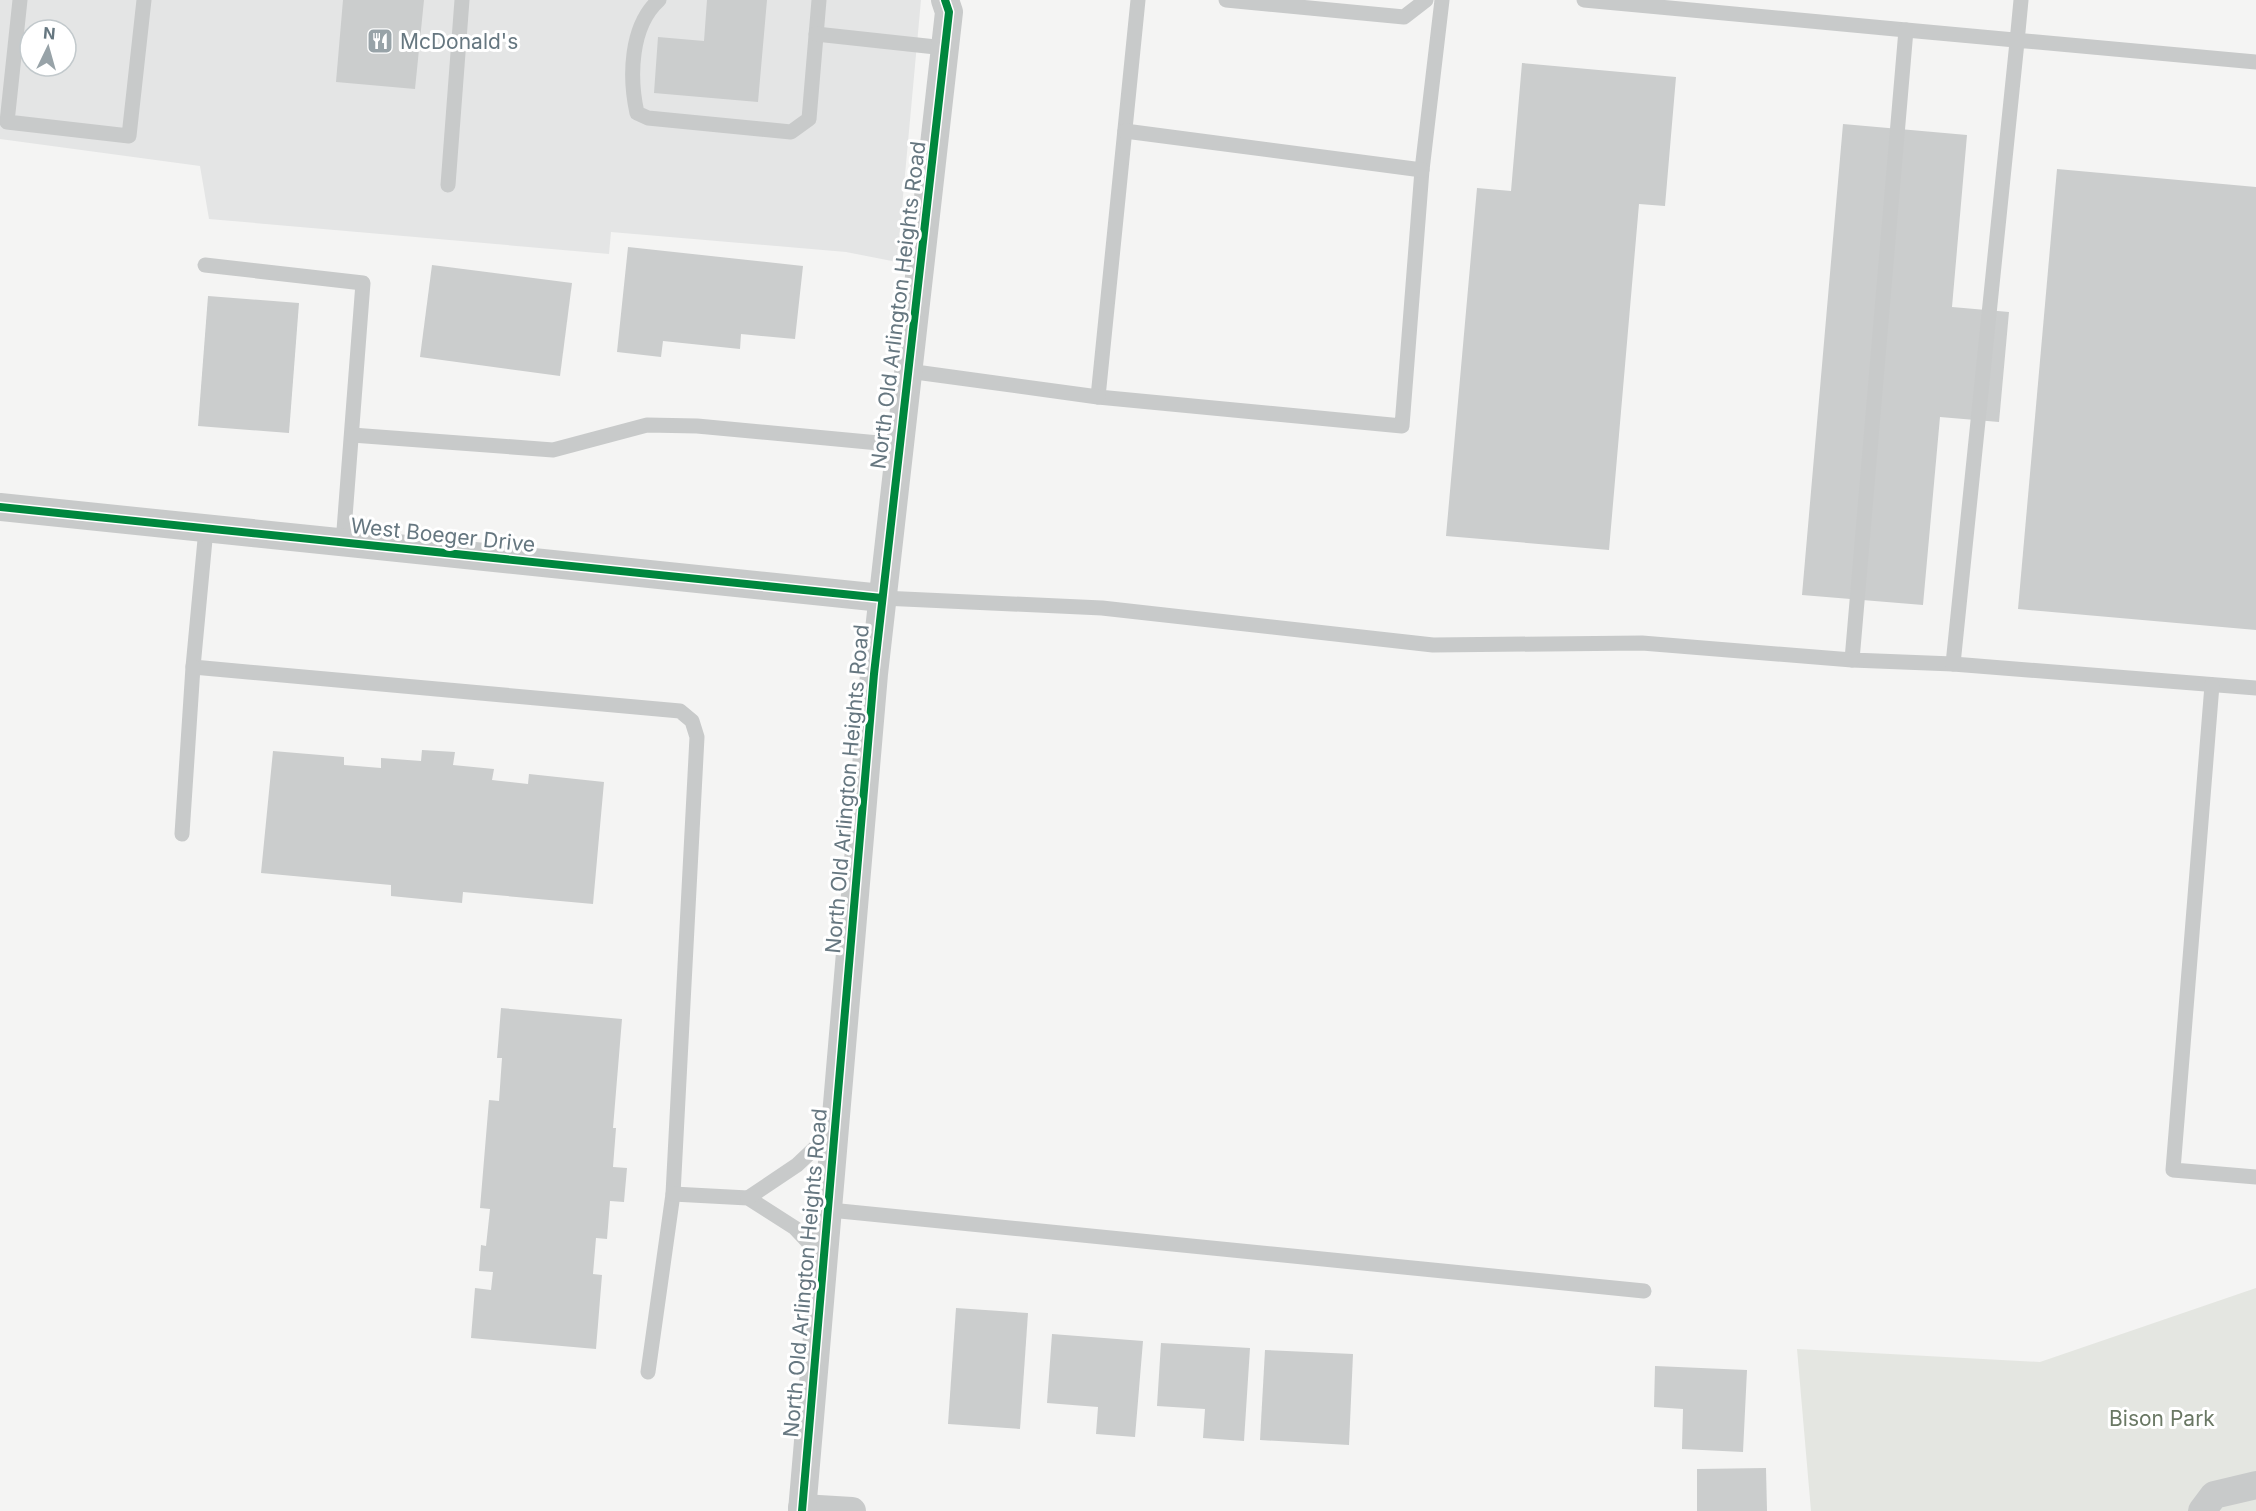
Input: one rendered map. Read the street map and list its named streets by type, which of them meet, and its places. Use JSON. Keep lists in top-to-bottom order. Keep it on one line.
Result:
{"streets":{"street":["North Old Arlington Heights Road","West Boeger Drive"]},"crossings":[["North Old Arlington Heights Road","West Boeger Drive"]],"parks":["Bison Park"],"places":{"restaurant":["McDonald's"]},"north":"top"}
